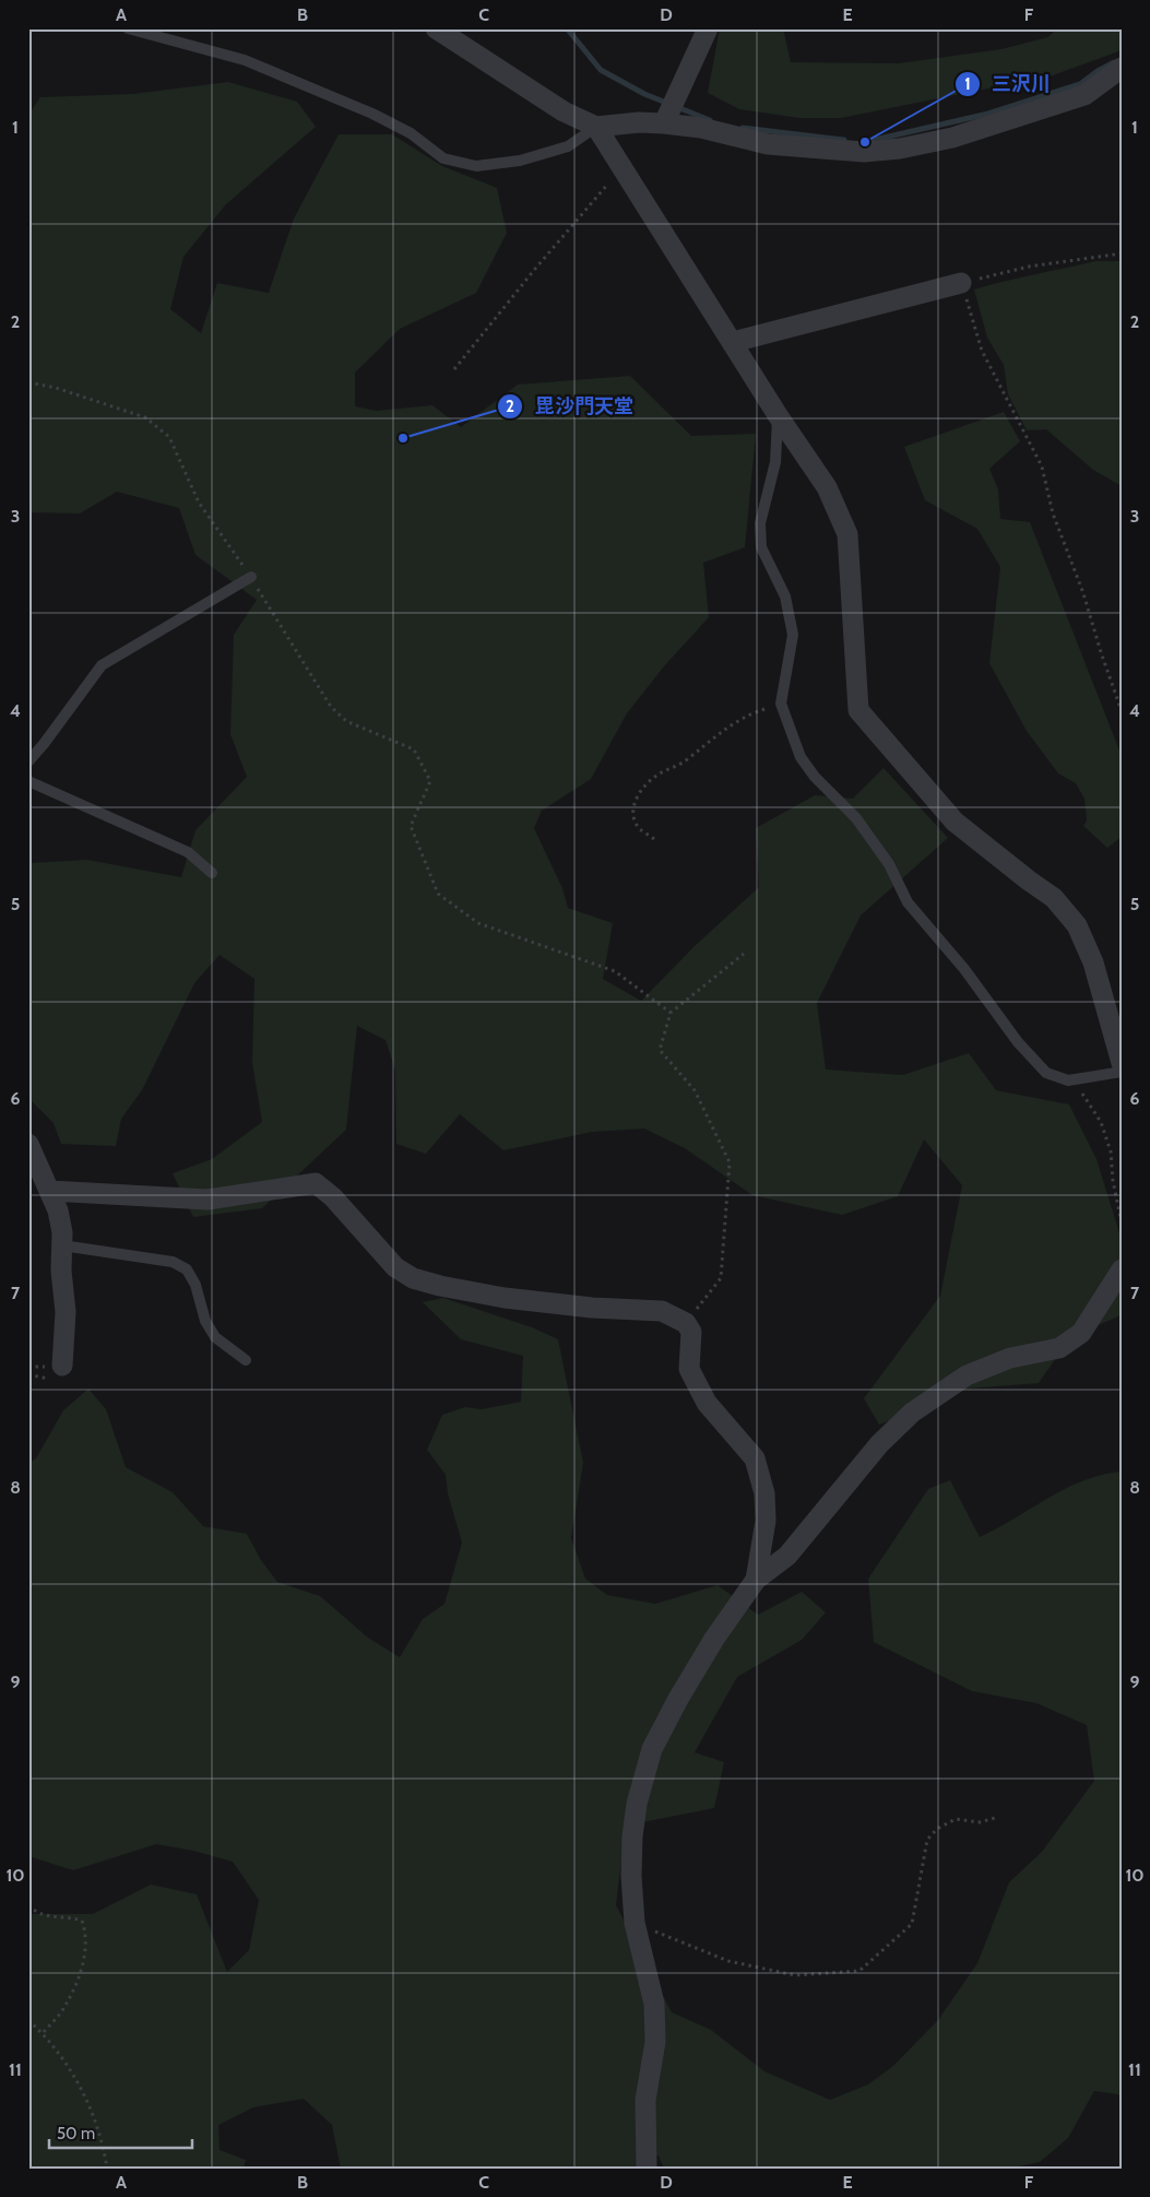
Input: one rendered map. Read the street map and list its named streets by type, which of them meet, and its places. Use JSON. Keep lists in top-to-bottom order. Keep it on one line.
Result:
{"places":["三沢川","毘沙門天堂"],"scale_bar":"50 m","grid":{"columns":["A","B","C","D","E","F"],"rows":["1","2","3","4","5","6","7","8","9","10","11"]}}
